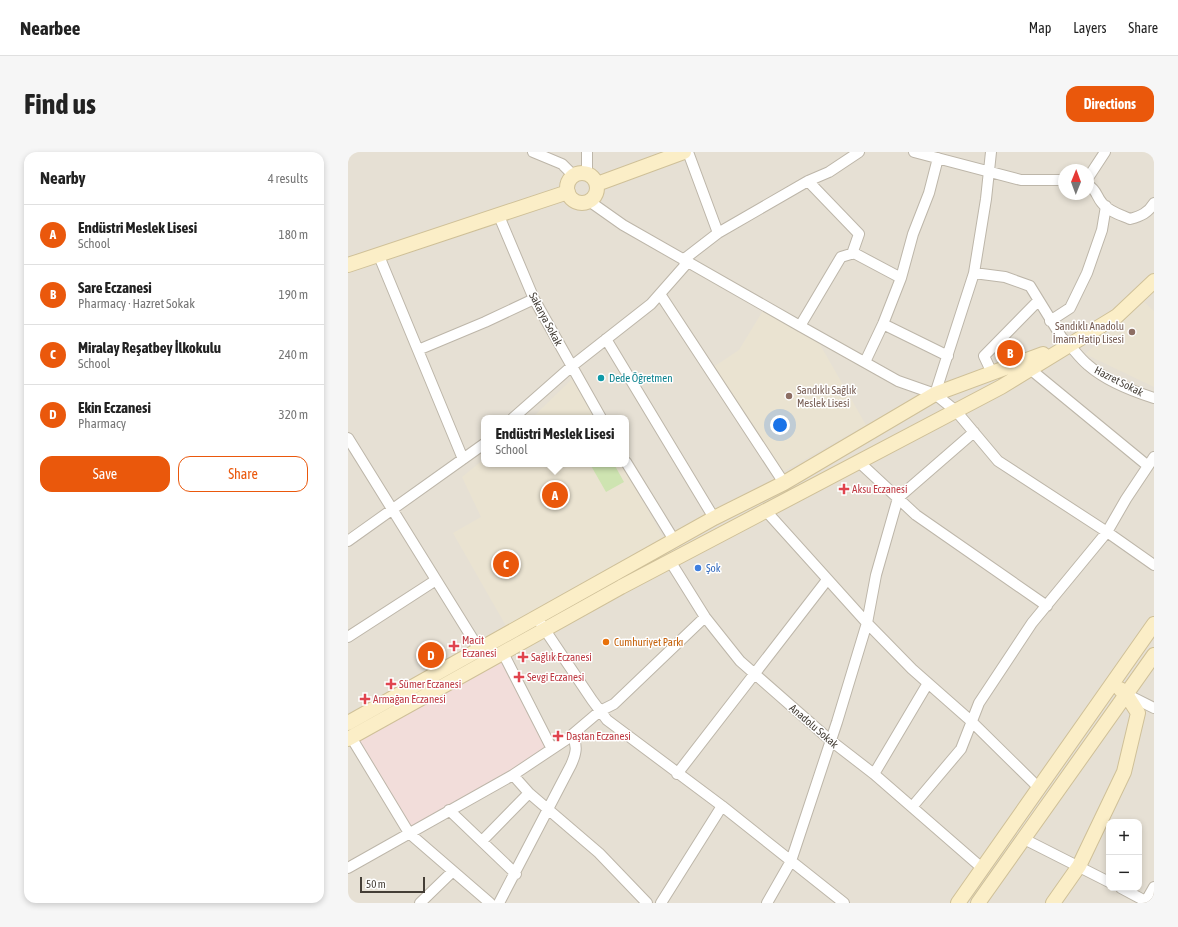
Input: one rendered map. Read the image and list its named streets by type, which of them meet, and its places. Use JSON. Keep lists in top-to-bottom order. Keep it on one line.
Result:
{"streets":{"street":["Sakarya Sokak","Hazret Sokak","Anadolu Sokak"]},"places":{"other":["Sandıklı Anadolu İmam Hatip Lisesi","Dede Öğretmen","Sandıklı Sağlık Meslek Lisesi","Şok","Cumhuriyet Parkı"],"health":["Aksu Eczanesi","Macit Eczanesi","Sağlık Eczanesi","Sevgi Eczanesi","Sümer Eczanesi","Armağan Eczanesi","Daştan Eczanesi"]},"scale_bar":"50 m","north":"top","page":{"header":"Nearbee","nav":["Map","Layers","Share"],"buttons":["Directions",["Save","Share"]],"title":"Find us","heading":["Nearby","4 results"],"list":[{"mark":"A","name":"Endüstri Meslek Lisesi","note":"School","value":"180 m"},{"mark":"B","name":"Sare Eczanesi","note":"Pharmacy · Hazret Sokak","value":"190 m"},{"mark":"C","name":"Miralay Reşatbey İlkokulu","note":"School","value":"240 m"},{"mark":"D","name":"Ekin Eczanesi","note":"Pharmacy","value":"320 m"}],"pins":["B","A","C","D"],"popup":["Endüstri Meslek Lisesi","School"],"map_buttons":["+","−"],"scale":"50 m"}}
